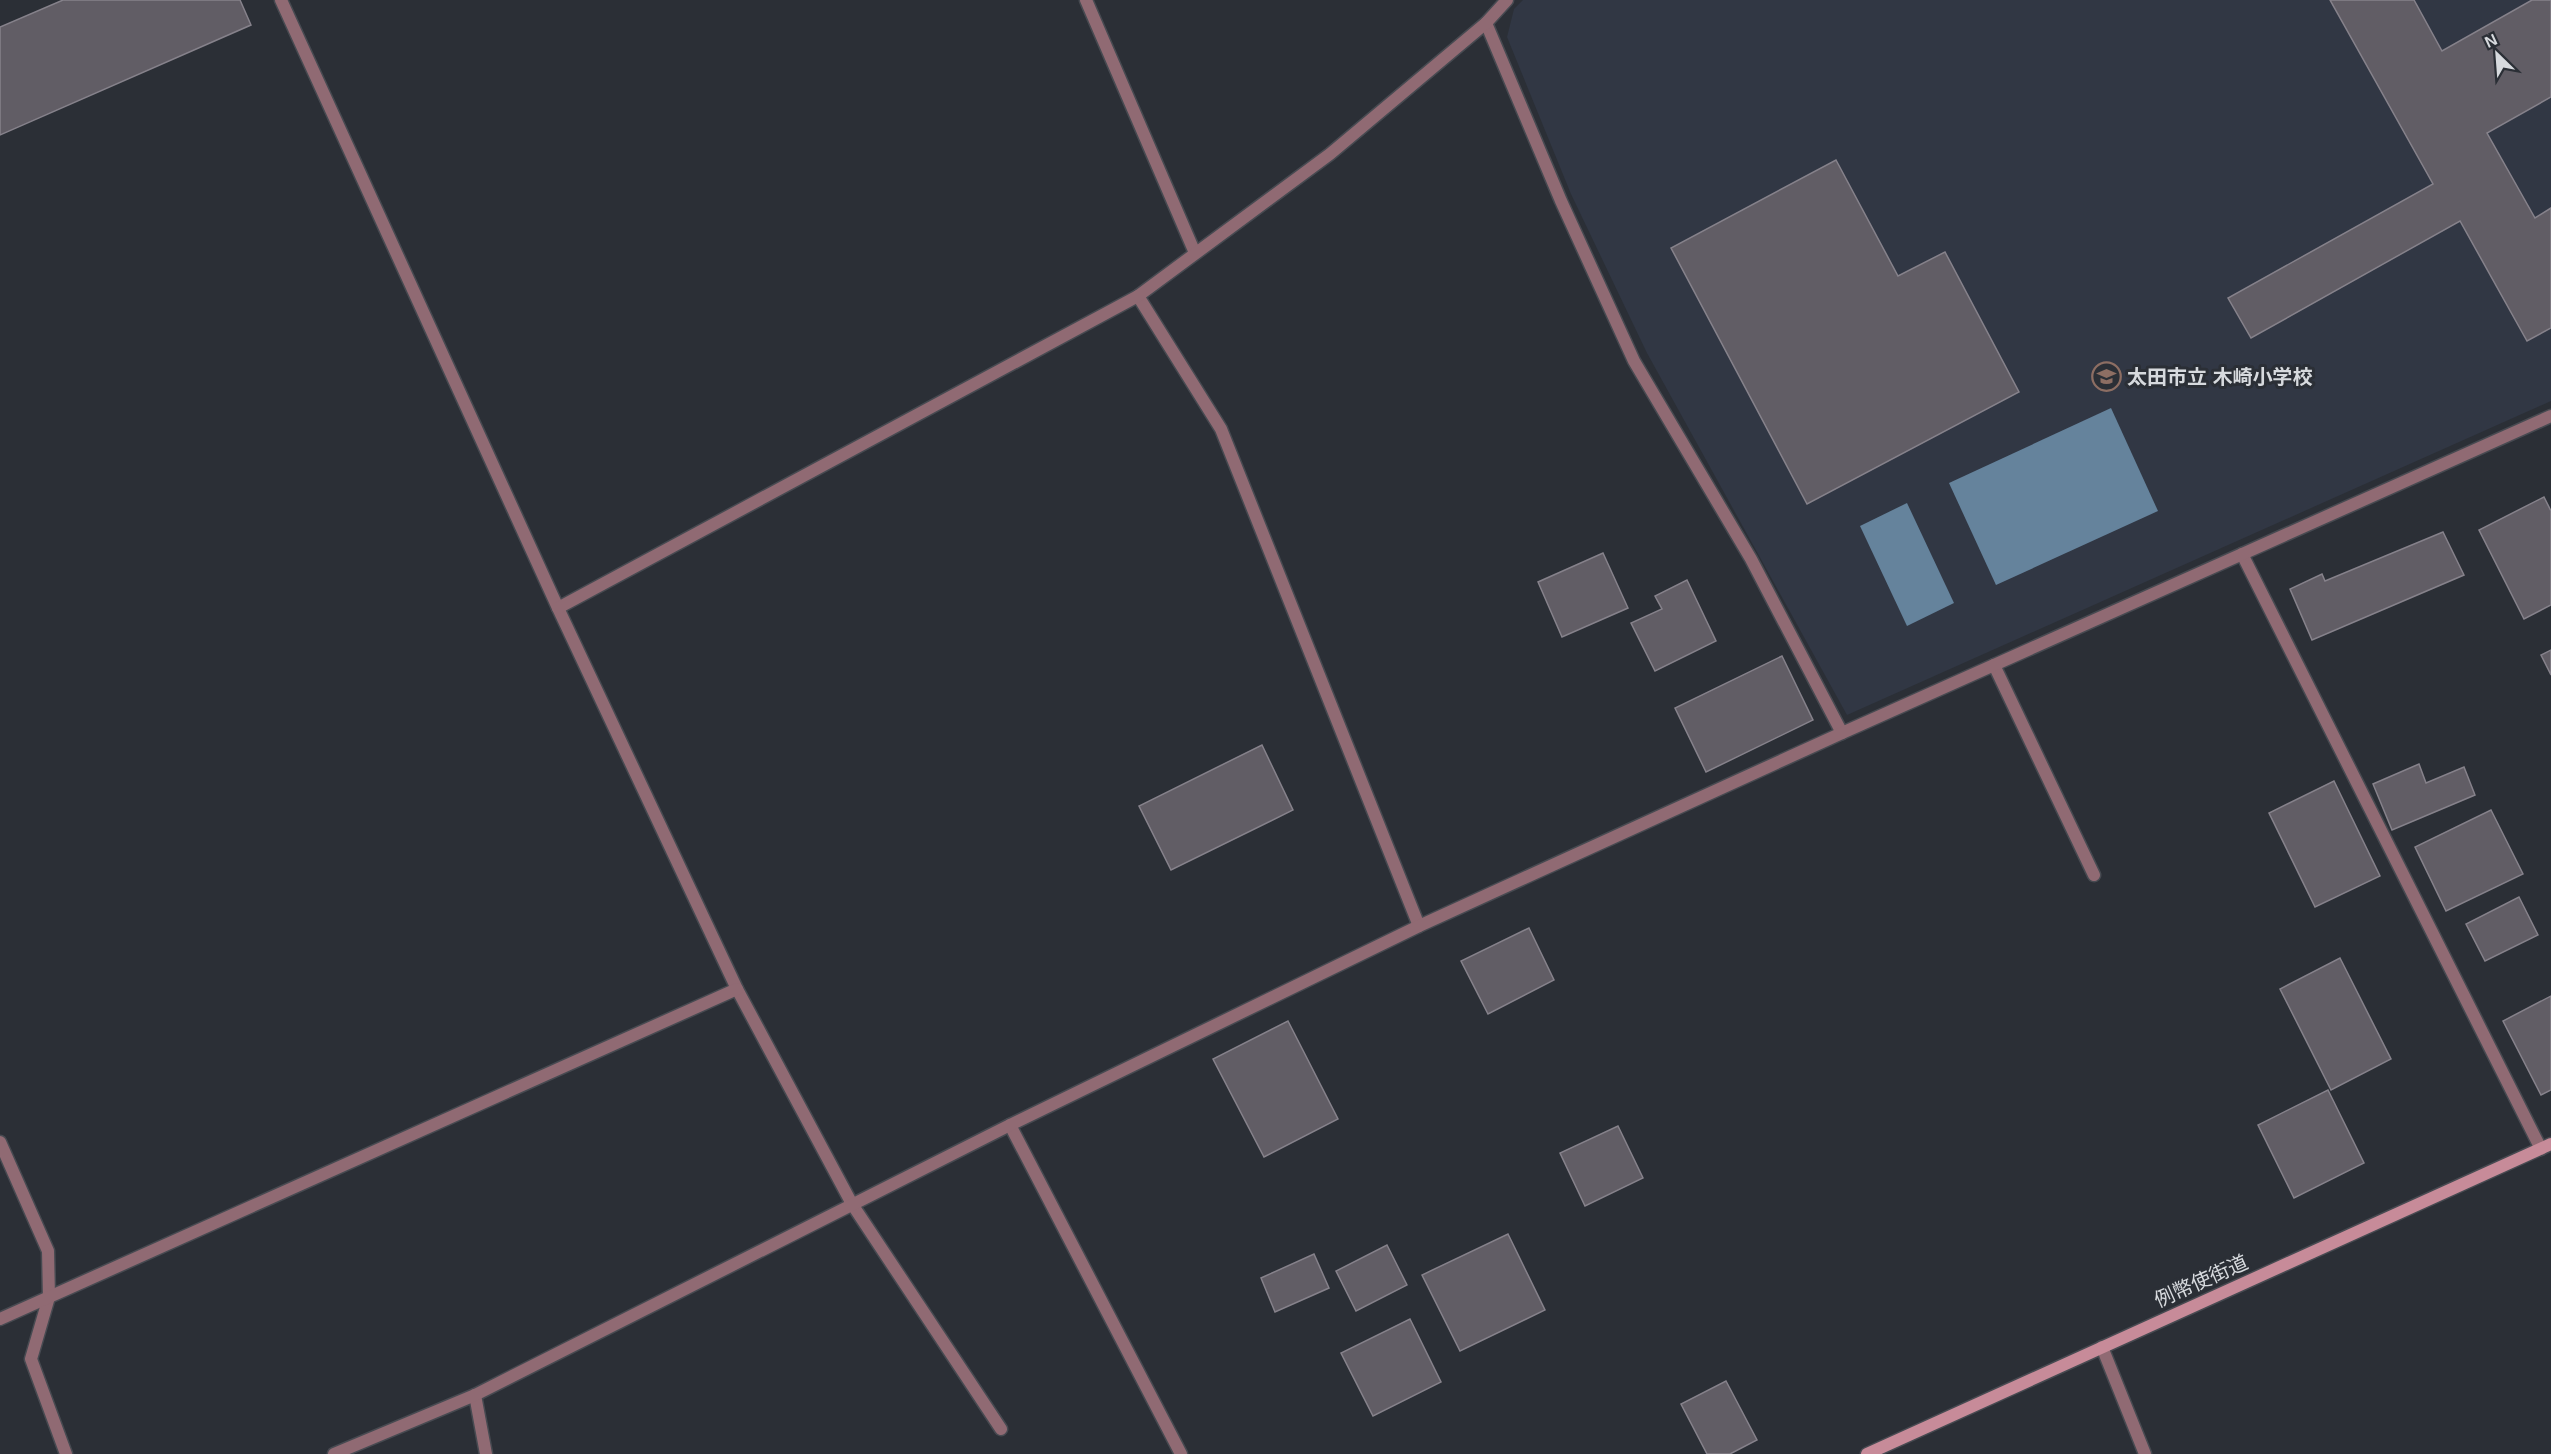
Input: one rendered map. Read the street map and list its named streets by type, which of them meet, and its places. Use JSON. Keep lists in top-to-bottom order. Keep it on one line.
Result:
{"streets":{"main road":["例幣使街道"]},"places":{"school or university":["太田市立 木崎小学校"]},"north":"top left"}
